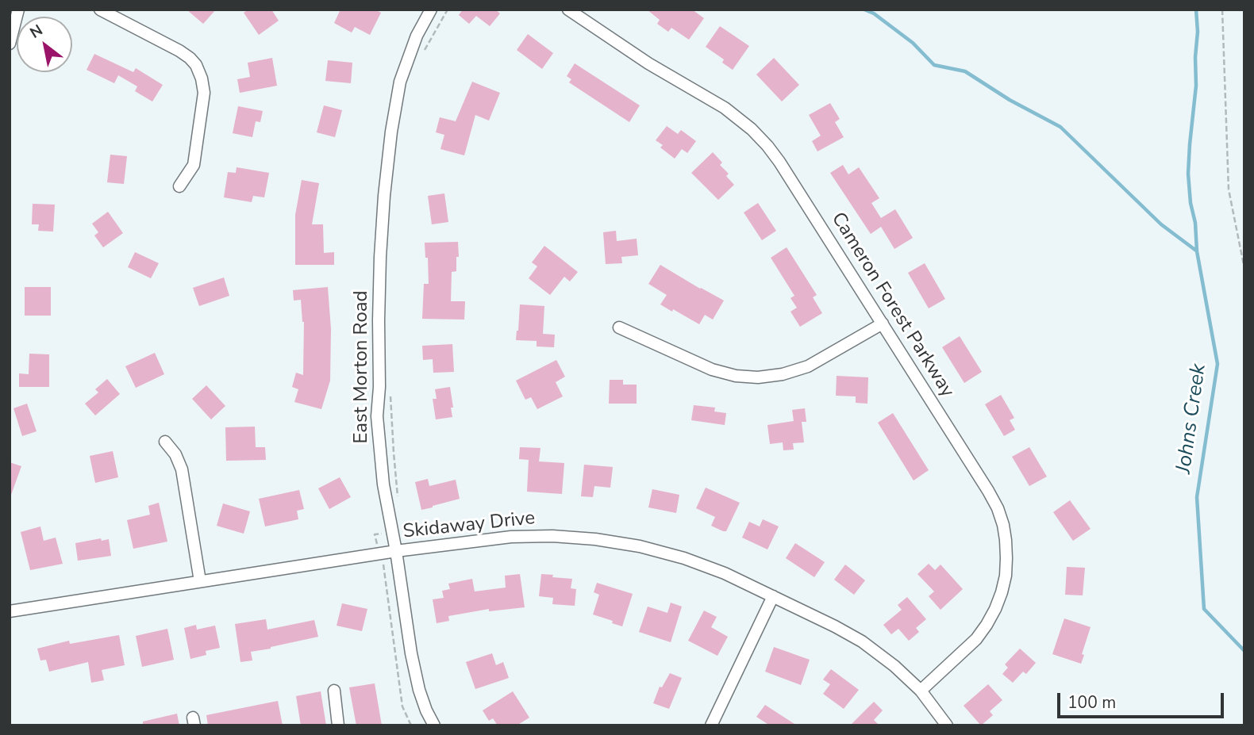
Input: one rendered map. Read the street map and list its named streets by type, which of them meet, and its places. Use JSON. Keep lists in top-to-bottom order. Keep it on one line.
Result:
{"streets":{"street":["Cameron Forest Parkway","East Morton Road","Skidaway Drive"]},"crossings":[["Cameron Forest Parkway","Skidaway Drive"],["East Morton Road","Skidaway Drive"]],"water":["Johns Creek"],"scale_bar":"100 m","north":"top left"}
